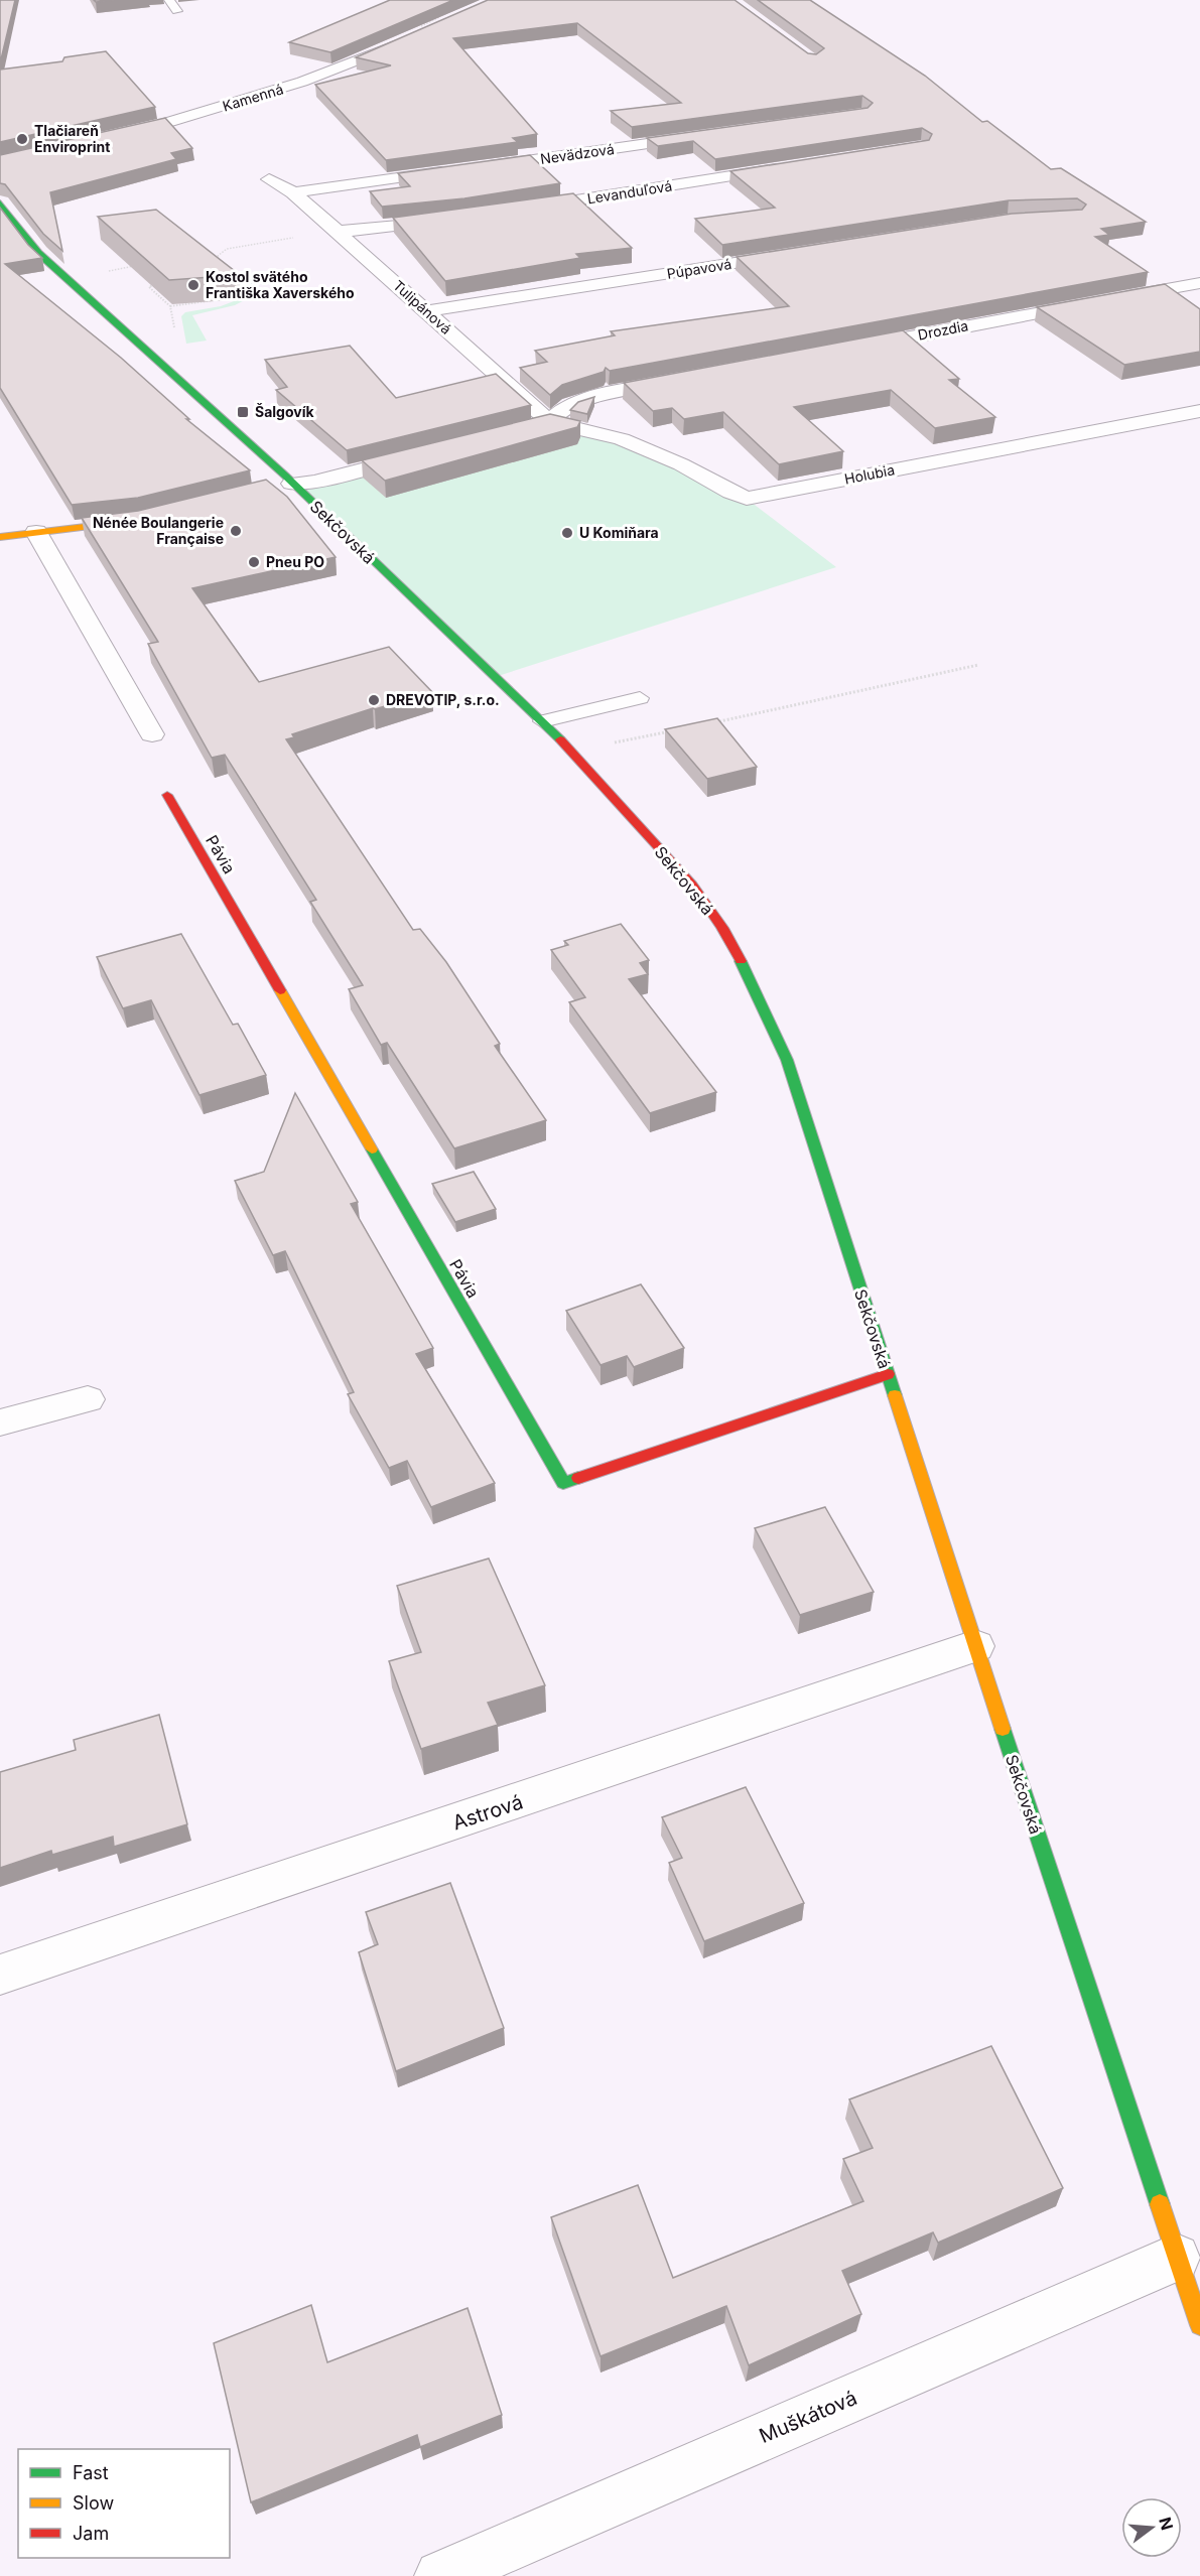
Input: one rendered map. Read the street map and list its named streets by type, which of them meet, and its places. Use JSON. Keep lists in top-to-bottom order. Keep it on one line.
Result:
{"streets":{"street":["Kamenná","Nevädzová","Levanduľová","Púpavová","Tulipánová","Drozdia","Holubia","Sekčovská","Pávia","Astrová","Muškátová"]},"crossings":[["Nevädzová","Tulipánová"],["Púpavová","Tulipánová"],["Tulipánová","Holubia"],["Sekčovská","Pávia"],["Sekčovská","Astrová"],["Sekčovská","Muškátová"]],"places":{"other":["Tlačiareň Enviroprint","Kostol svätého Františka Xaverského","Nénée Boulangerie Française","U Komiňara","Pneu PO","DREVOTIP, s.r.o."],"transit":["Šalgovík"]},"legend":["Fast","Slow","Jam"],"north":"right"}
